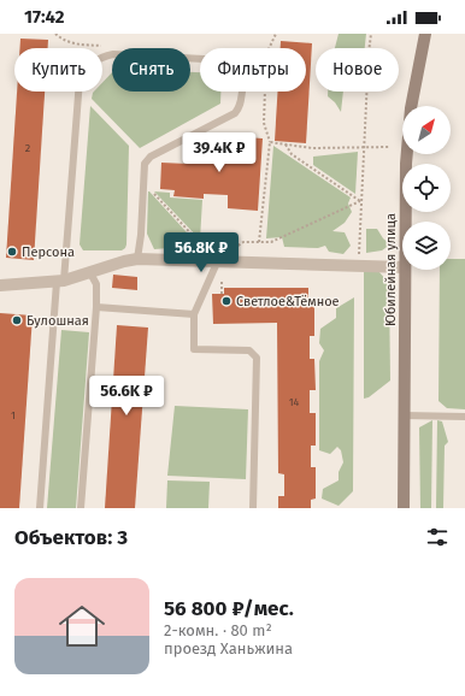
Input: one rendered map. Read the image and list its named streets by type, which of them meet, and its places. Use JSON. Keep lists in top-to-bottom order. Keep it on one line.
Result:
{"streets":{"main road":["Юбилейная улица"]},"places":["Персона","Светлое&Тёмное","Булошная"],"house_numbers":["2","14","1"],"north":"top right","page":{"status":"17:42","chip":["Купить","Снять","Фильтры","Новое"],"price":["39.4K ₽","56.8K ₽","56.6K ₽"],"heading":"Объектов: 3","list":[{"name":"56 800 ₽/мес.","note":"2-комн. · 80 m² · проезд Ханьжина"}]}}
